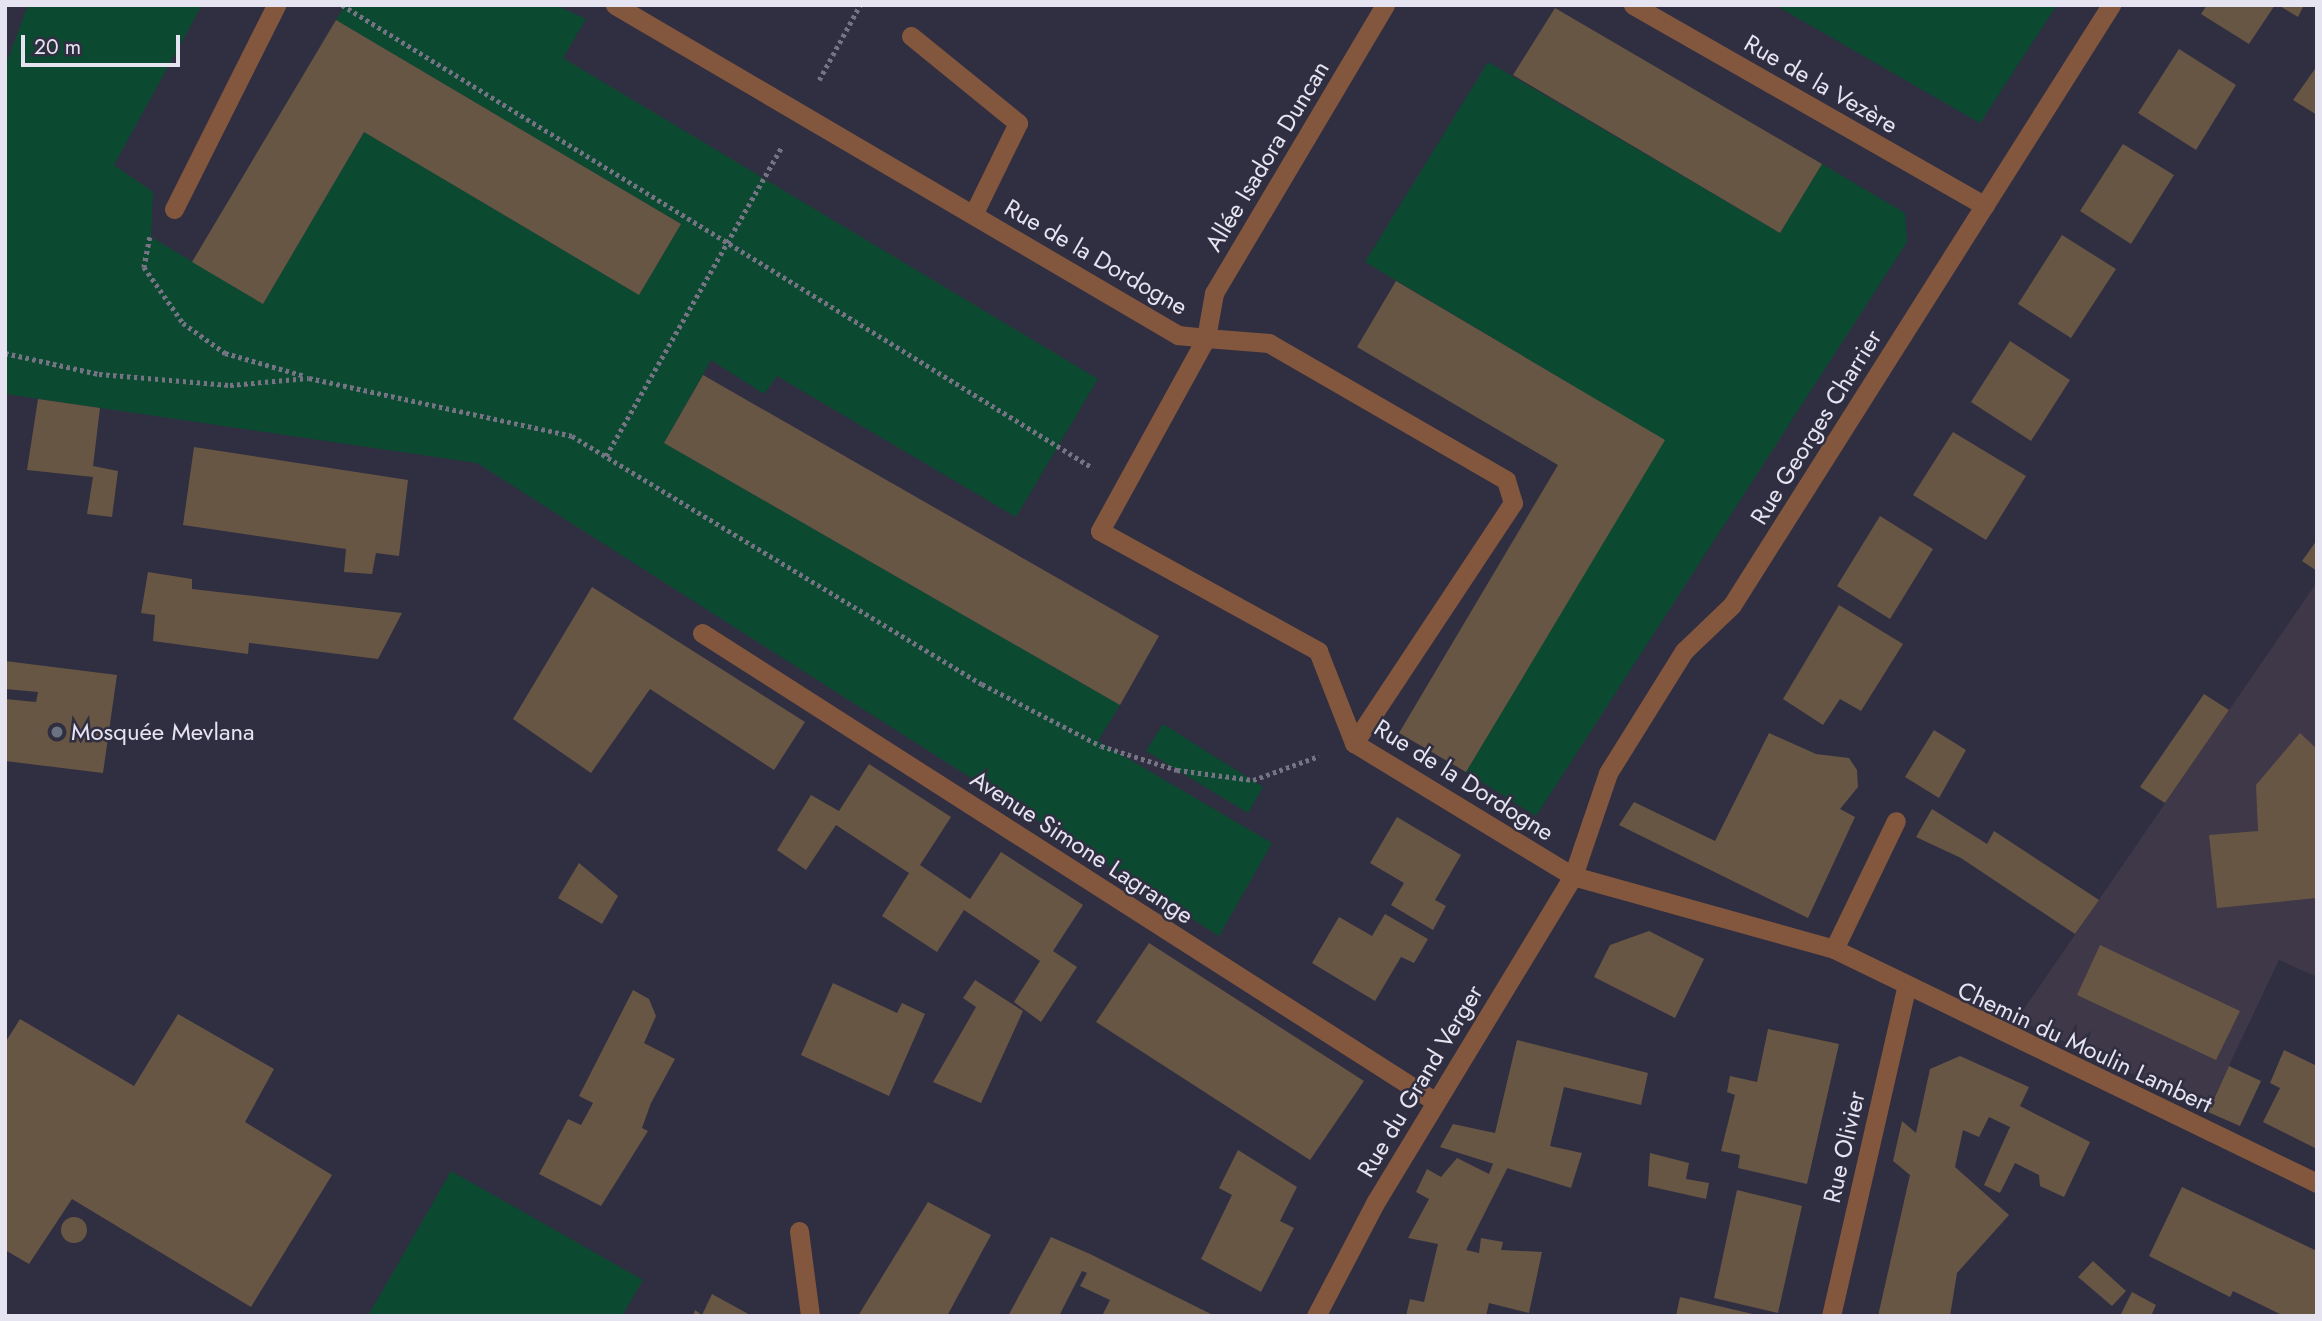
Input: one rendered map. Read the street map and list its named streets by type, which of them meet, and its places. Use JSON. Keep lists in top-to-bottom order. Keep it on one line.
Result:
{"streets":{"street":["Rue de la Vezère","Allée Isadora Duncan","Rue de la Dordogne","Rue Georges Charrier","Avenue Simone Lagrange","Chemin du Moulin Lambert","Rue du Grand Verger","Rue Olivier"]},"crossings":[["Rue de la Vezère","Rue Georges Charrier"],["Allée Isadora Duncan","Rue de la Dordogne"],["Rue de la Dordogne","Rue Georges Charrier"],["Rue de la Dordogne","Chemin du Moulin Lambert"],["Rue de la Dordogne","Rue du Grand Verger"],["Rue Georges Charrier","Chemin du Moulin Lambert"],["Rue Georges Charrier","Rue du Grand Verger"],["Avenue Simone Lagrange","Rue du Grand Verger"],["Chemin du Moulin Lambert","Rue du Grand Verger"],["Chemin du Moulin Lambert","Rue Olivier"]],"places":["Mosquée Mevlana"],"scale_bar":"20 m"}
